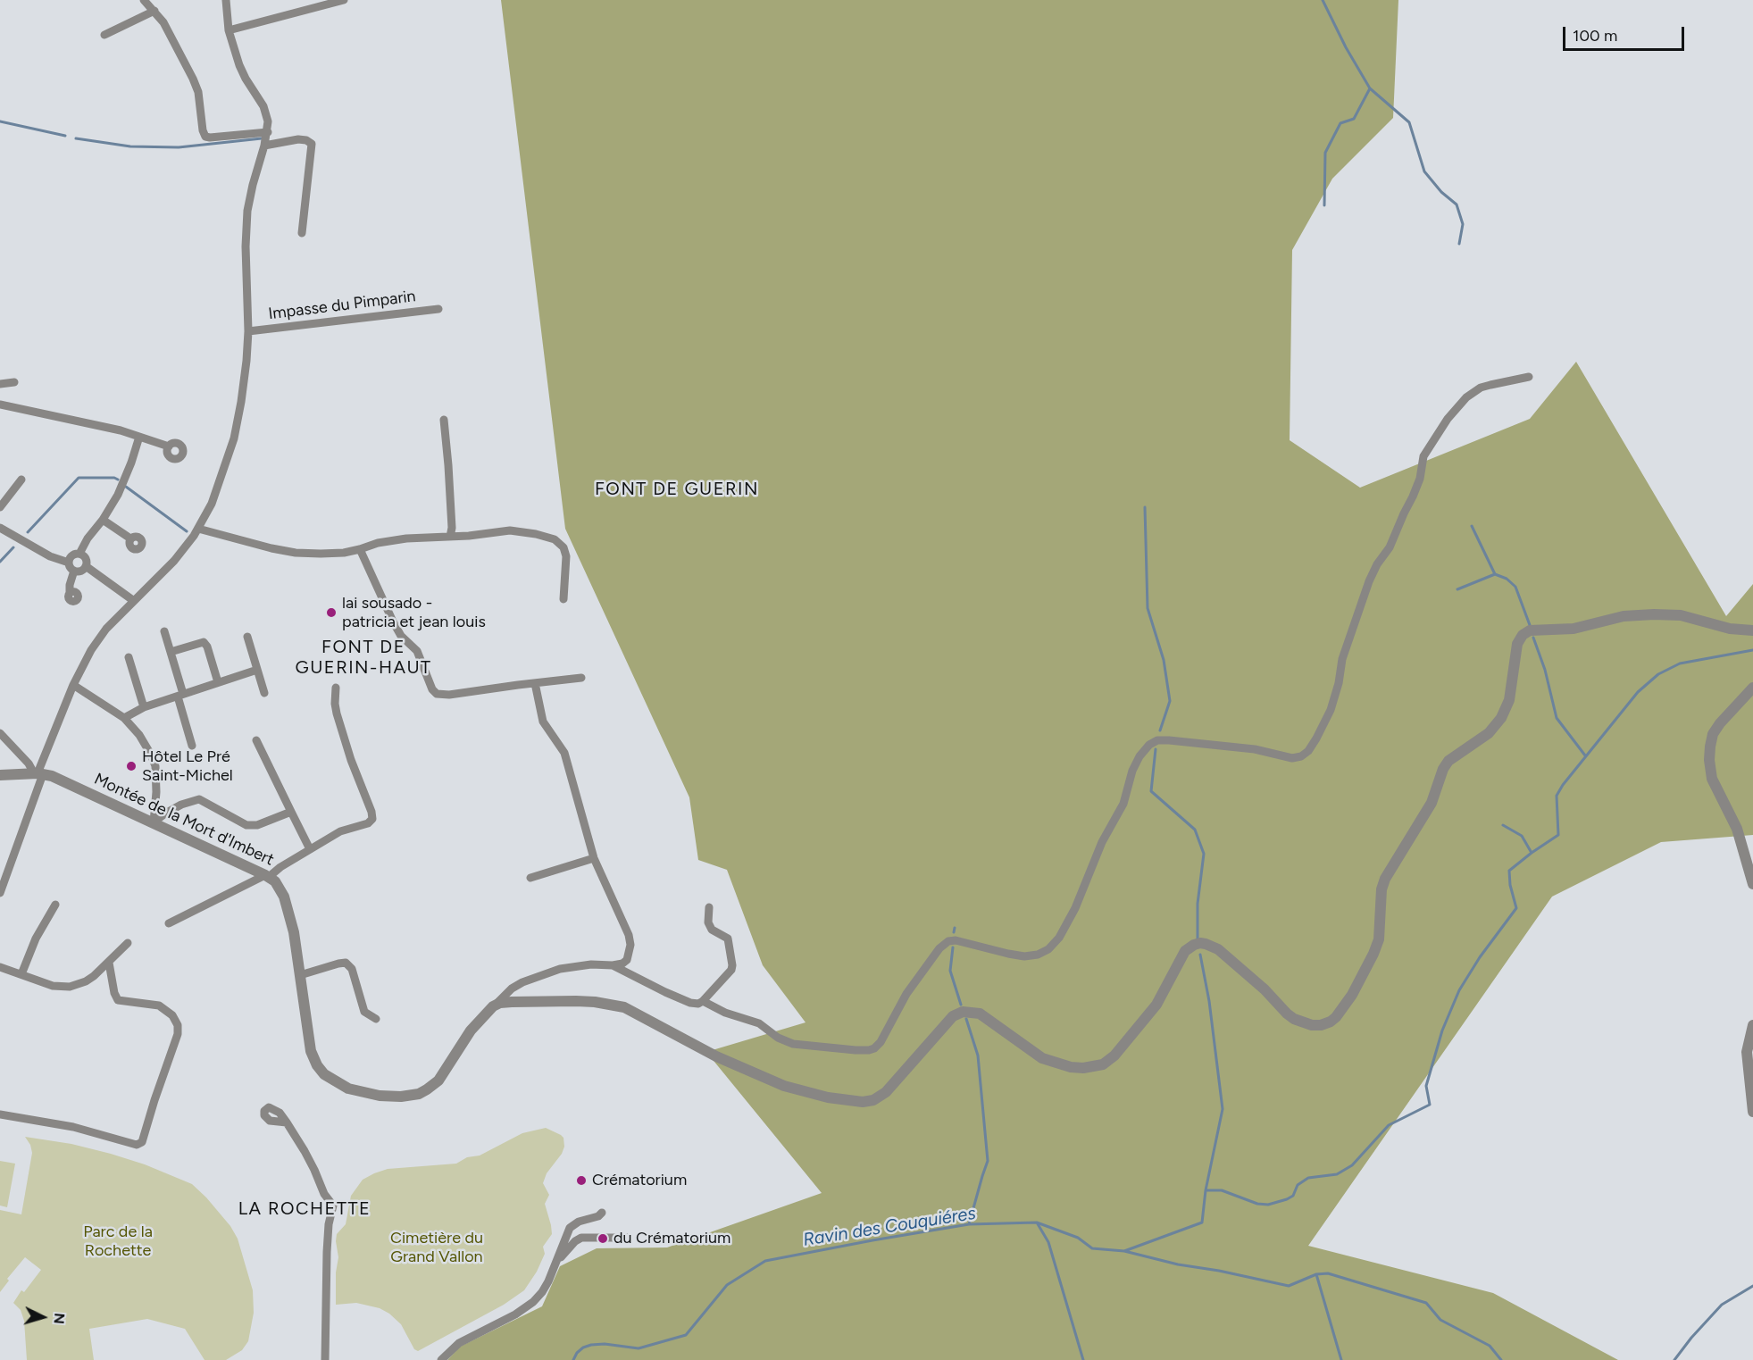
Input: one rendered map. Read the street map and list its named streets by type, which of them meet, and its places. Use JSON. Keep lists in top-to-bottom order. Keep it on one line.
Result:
{"streets":{"street":["Impasse du Pimparin","Montée de la Mort d'Imbert"]},"districts":["FONT DE GUERIN","FONT DE GUERIN-HAUT","LA ROCHETTE"],"water":["Ravin des Couquiéres"],"parks":["Parc de la Rochette","Cimetière du Grand Vallon"],"places":["lai sousado - patricia et jean louis","Hôtel Le Pré Saint-Michel","Crématorium","du Crématorium"],"scale_bar":"100 m","north":"right"}
